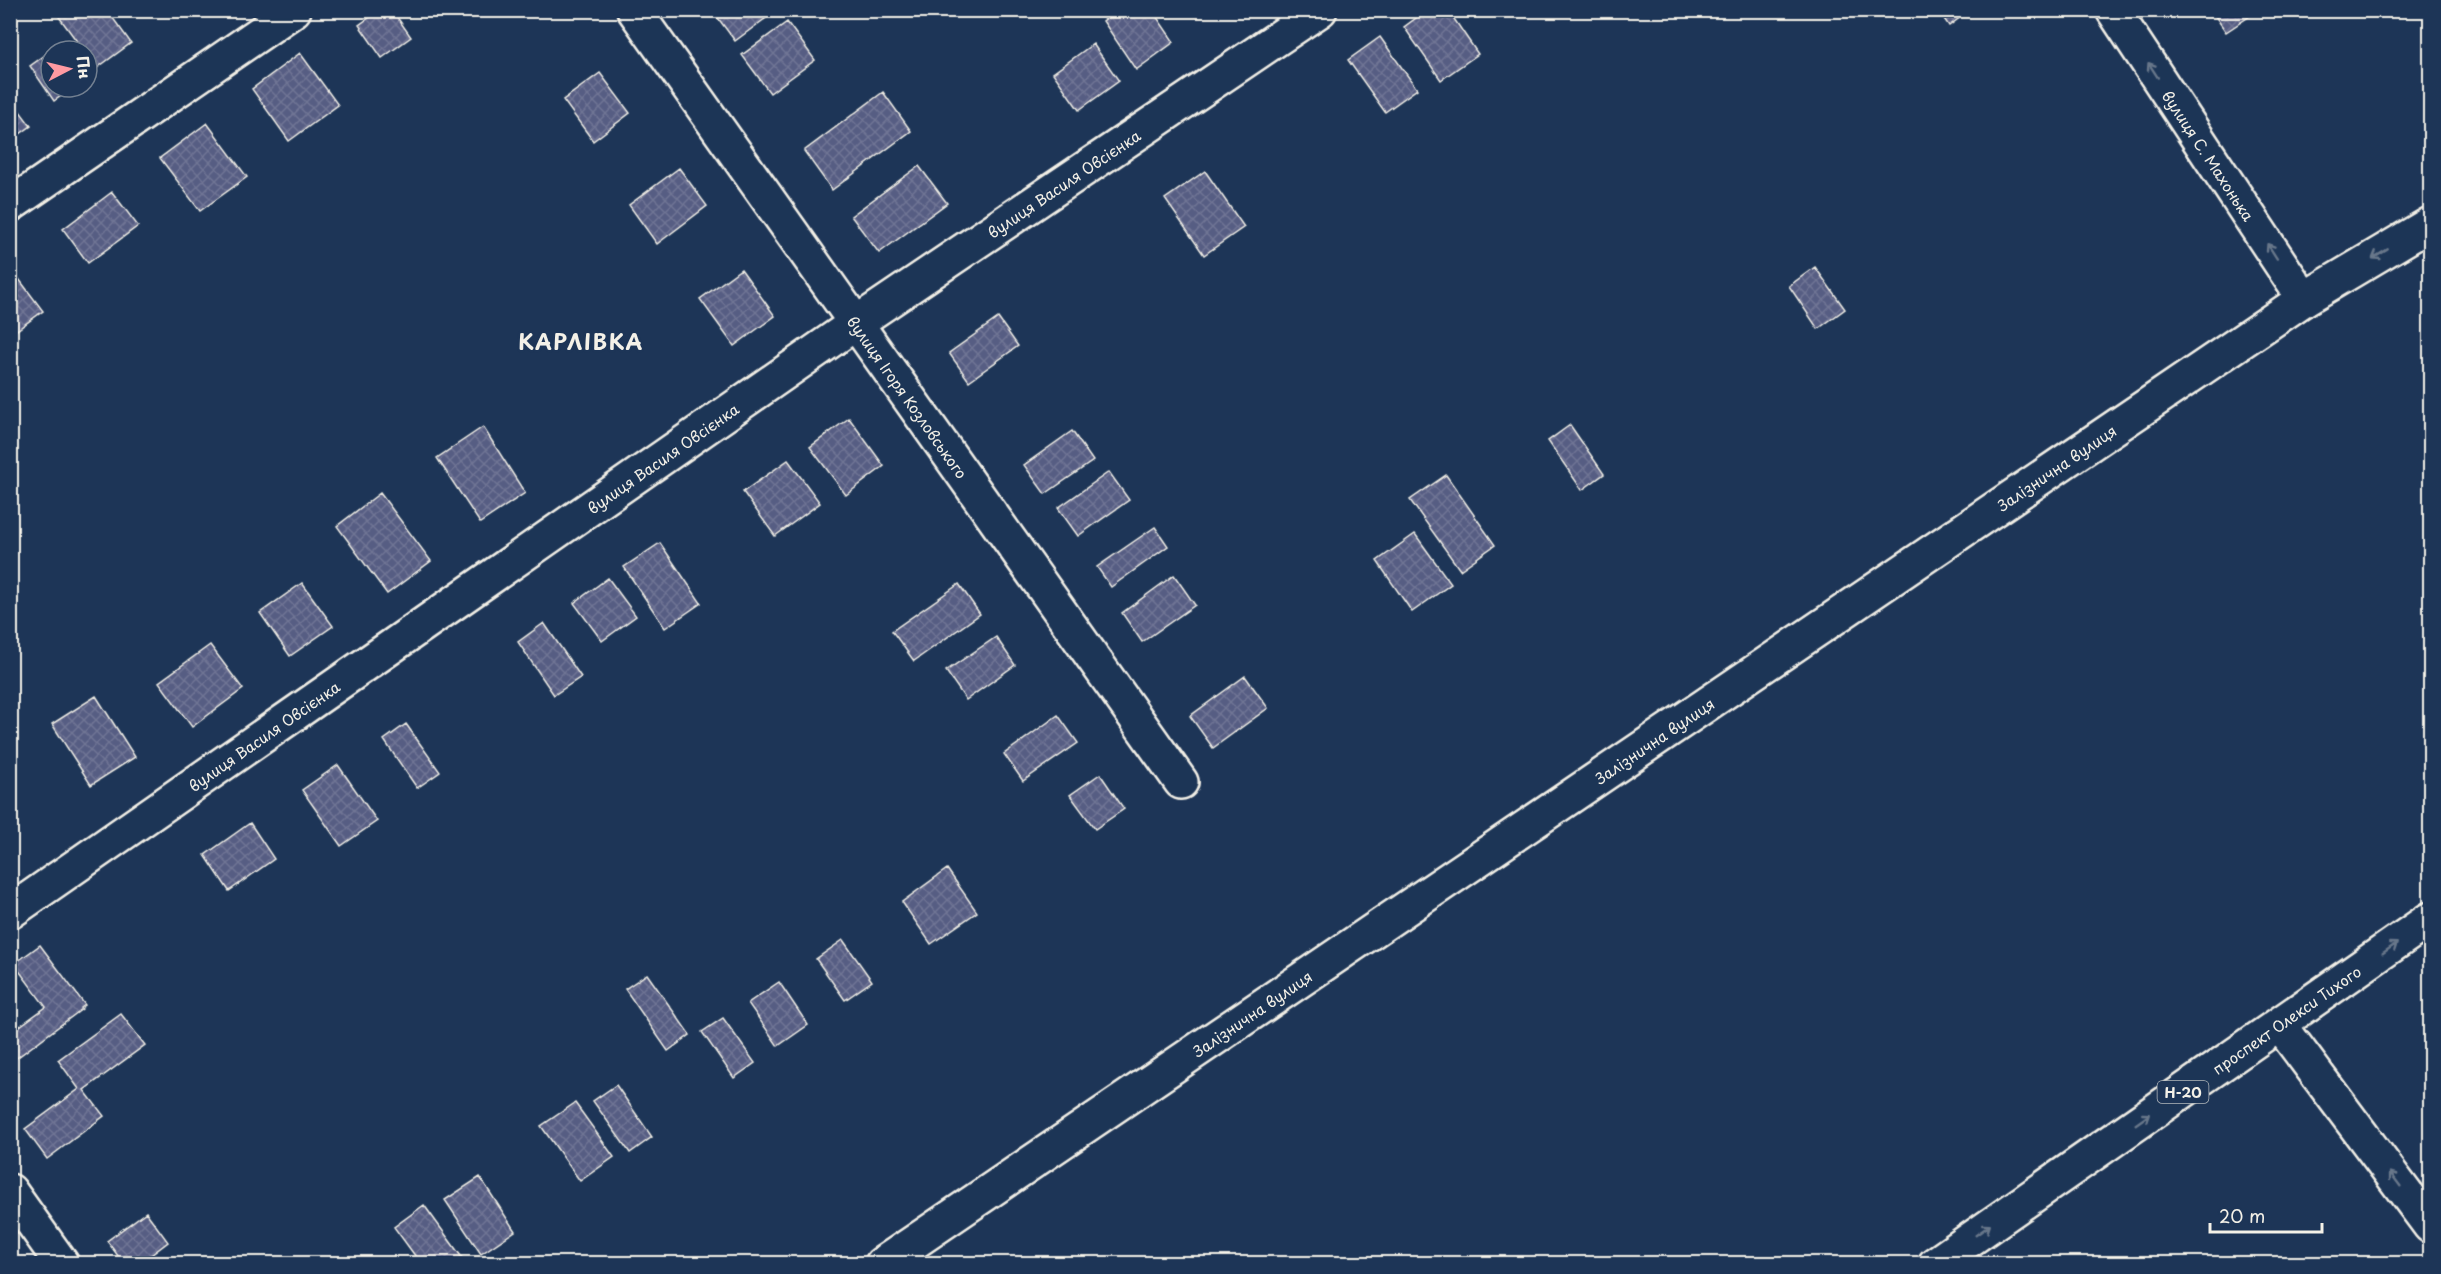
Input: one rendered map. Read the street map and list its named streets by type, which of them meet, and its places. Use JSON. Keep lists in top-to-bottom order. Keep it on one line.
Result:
{"streets":{"street":["вулиця С. Махонька","вулиця Василя Овсієнка","вулиця Ігоря Козловського","Залізнична вулиця","проспект Олекси Тихого","Н-20"]},"crossings":[["вулиця С. Махонька","Залізнична вулиця"],["вулиця Василя Овсієнка","вулиця Ігоря Козловського"]],"one_way":["вулиця С. Махонька","проспект Олекси Тихого"],"districts":["КАРЛІВКА"],"scale_bar":"20 m","north":"right"}
